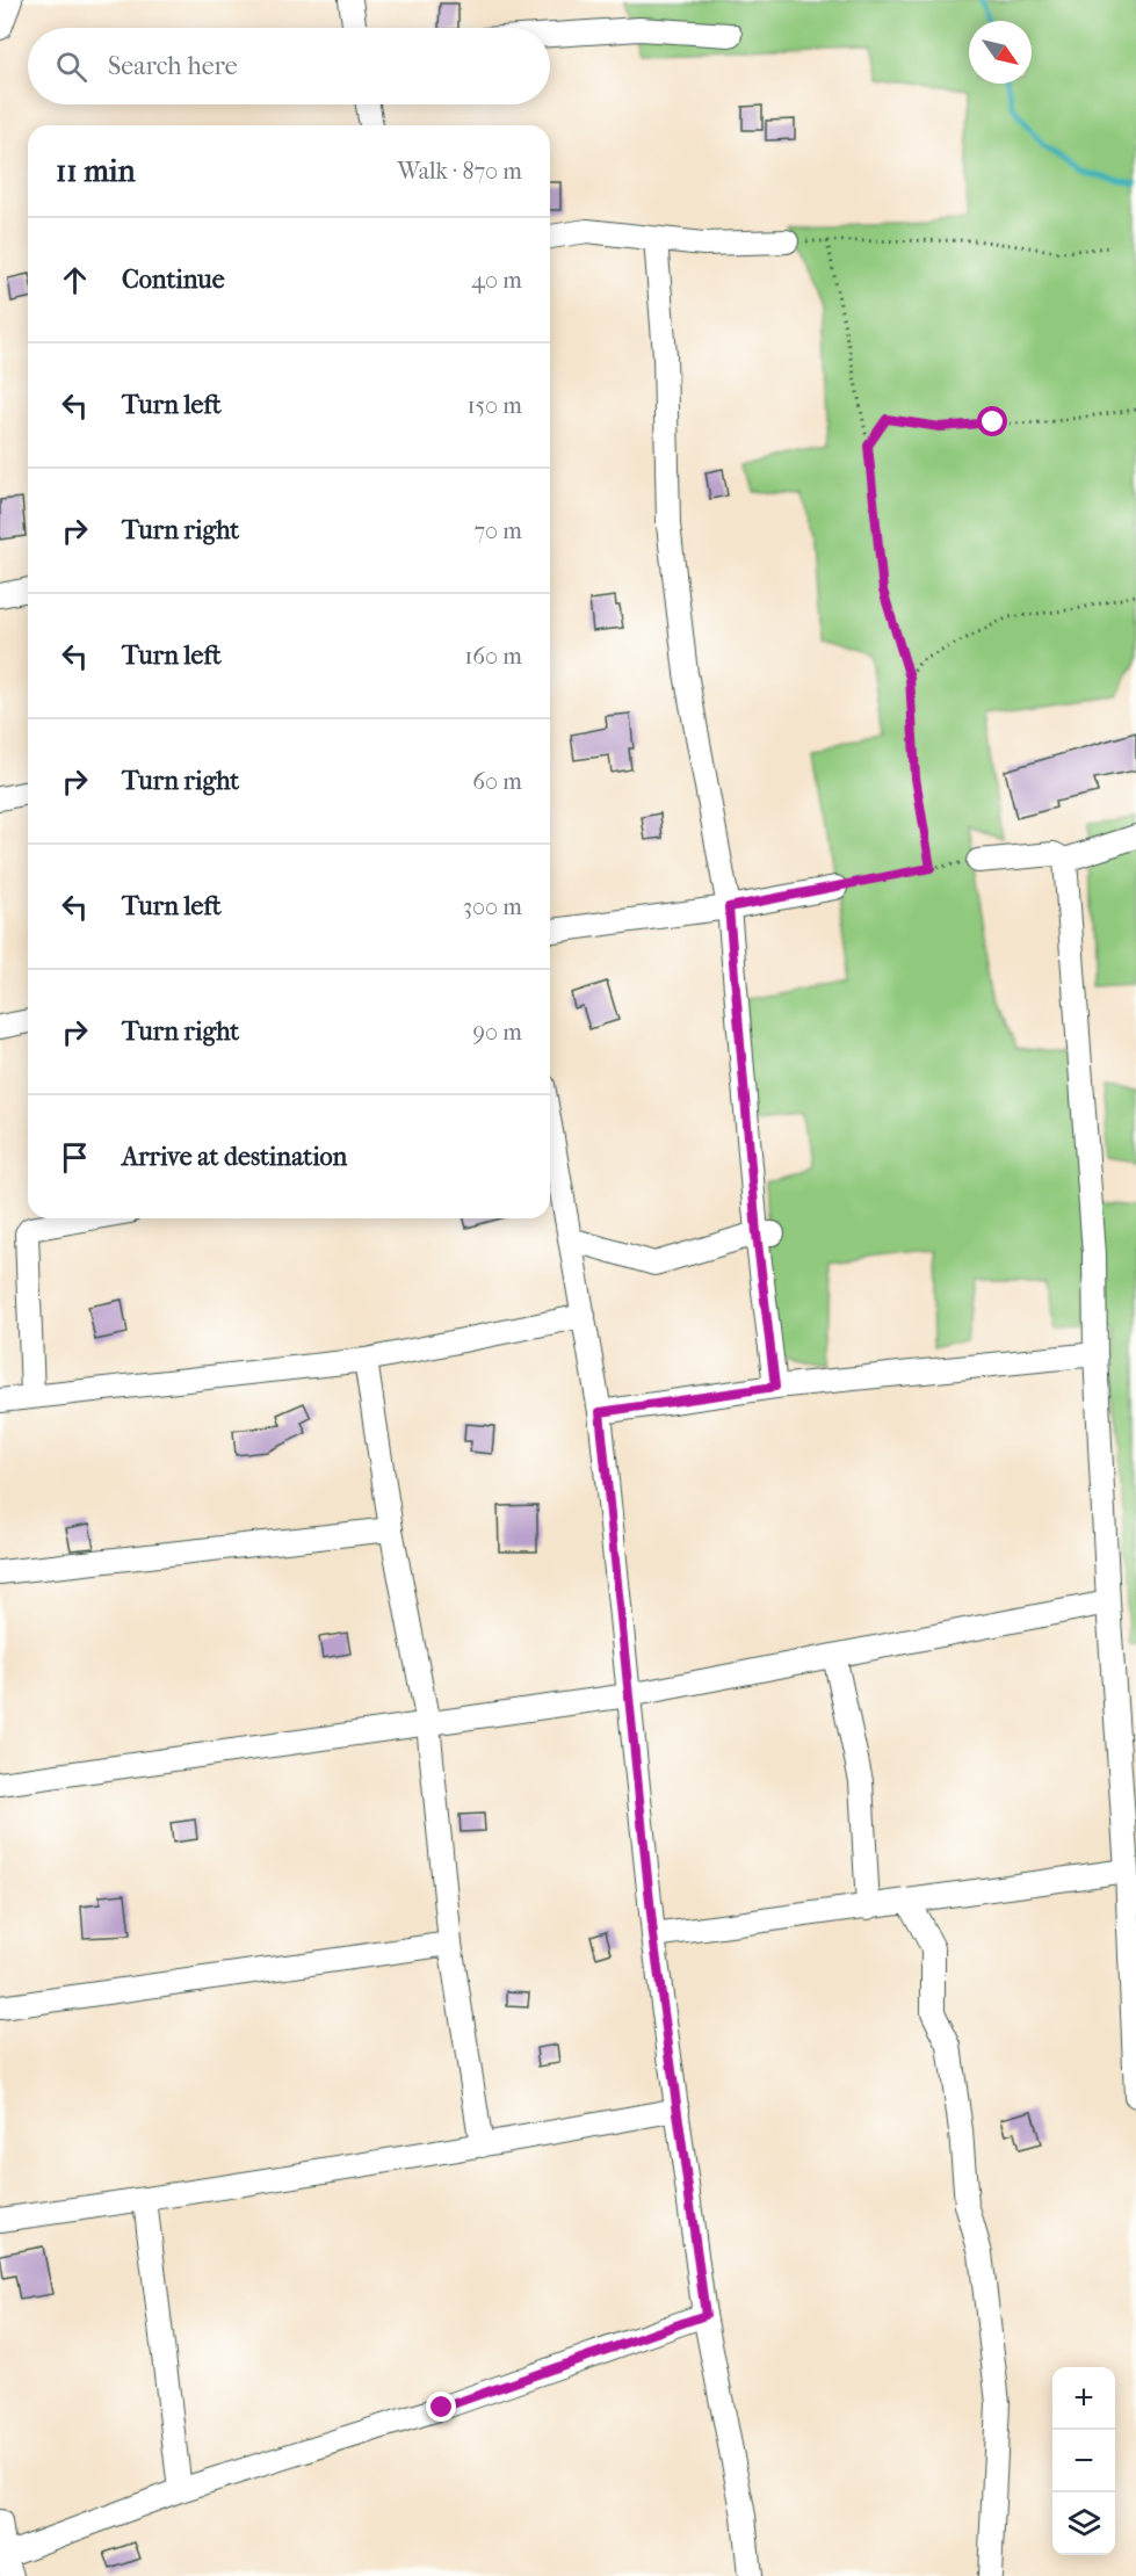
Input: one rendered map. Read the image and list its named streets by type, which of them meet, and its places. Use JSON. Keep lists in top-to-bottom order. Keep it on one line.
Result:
{"north":"bottom right","page":{"search":"Search here","heading":["11 min","Walk · 870 m"],"list":[["Continue","40 m"],["Turn left","150 m"],["Turn right","70 m"],["Turn left","160 m"],["Turn right","60 m"],["Turn left","300 m"],["Turn right","90 m"],"Arrive at destination"],"map_buttons":["+","−"]}}
